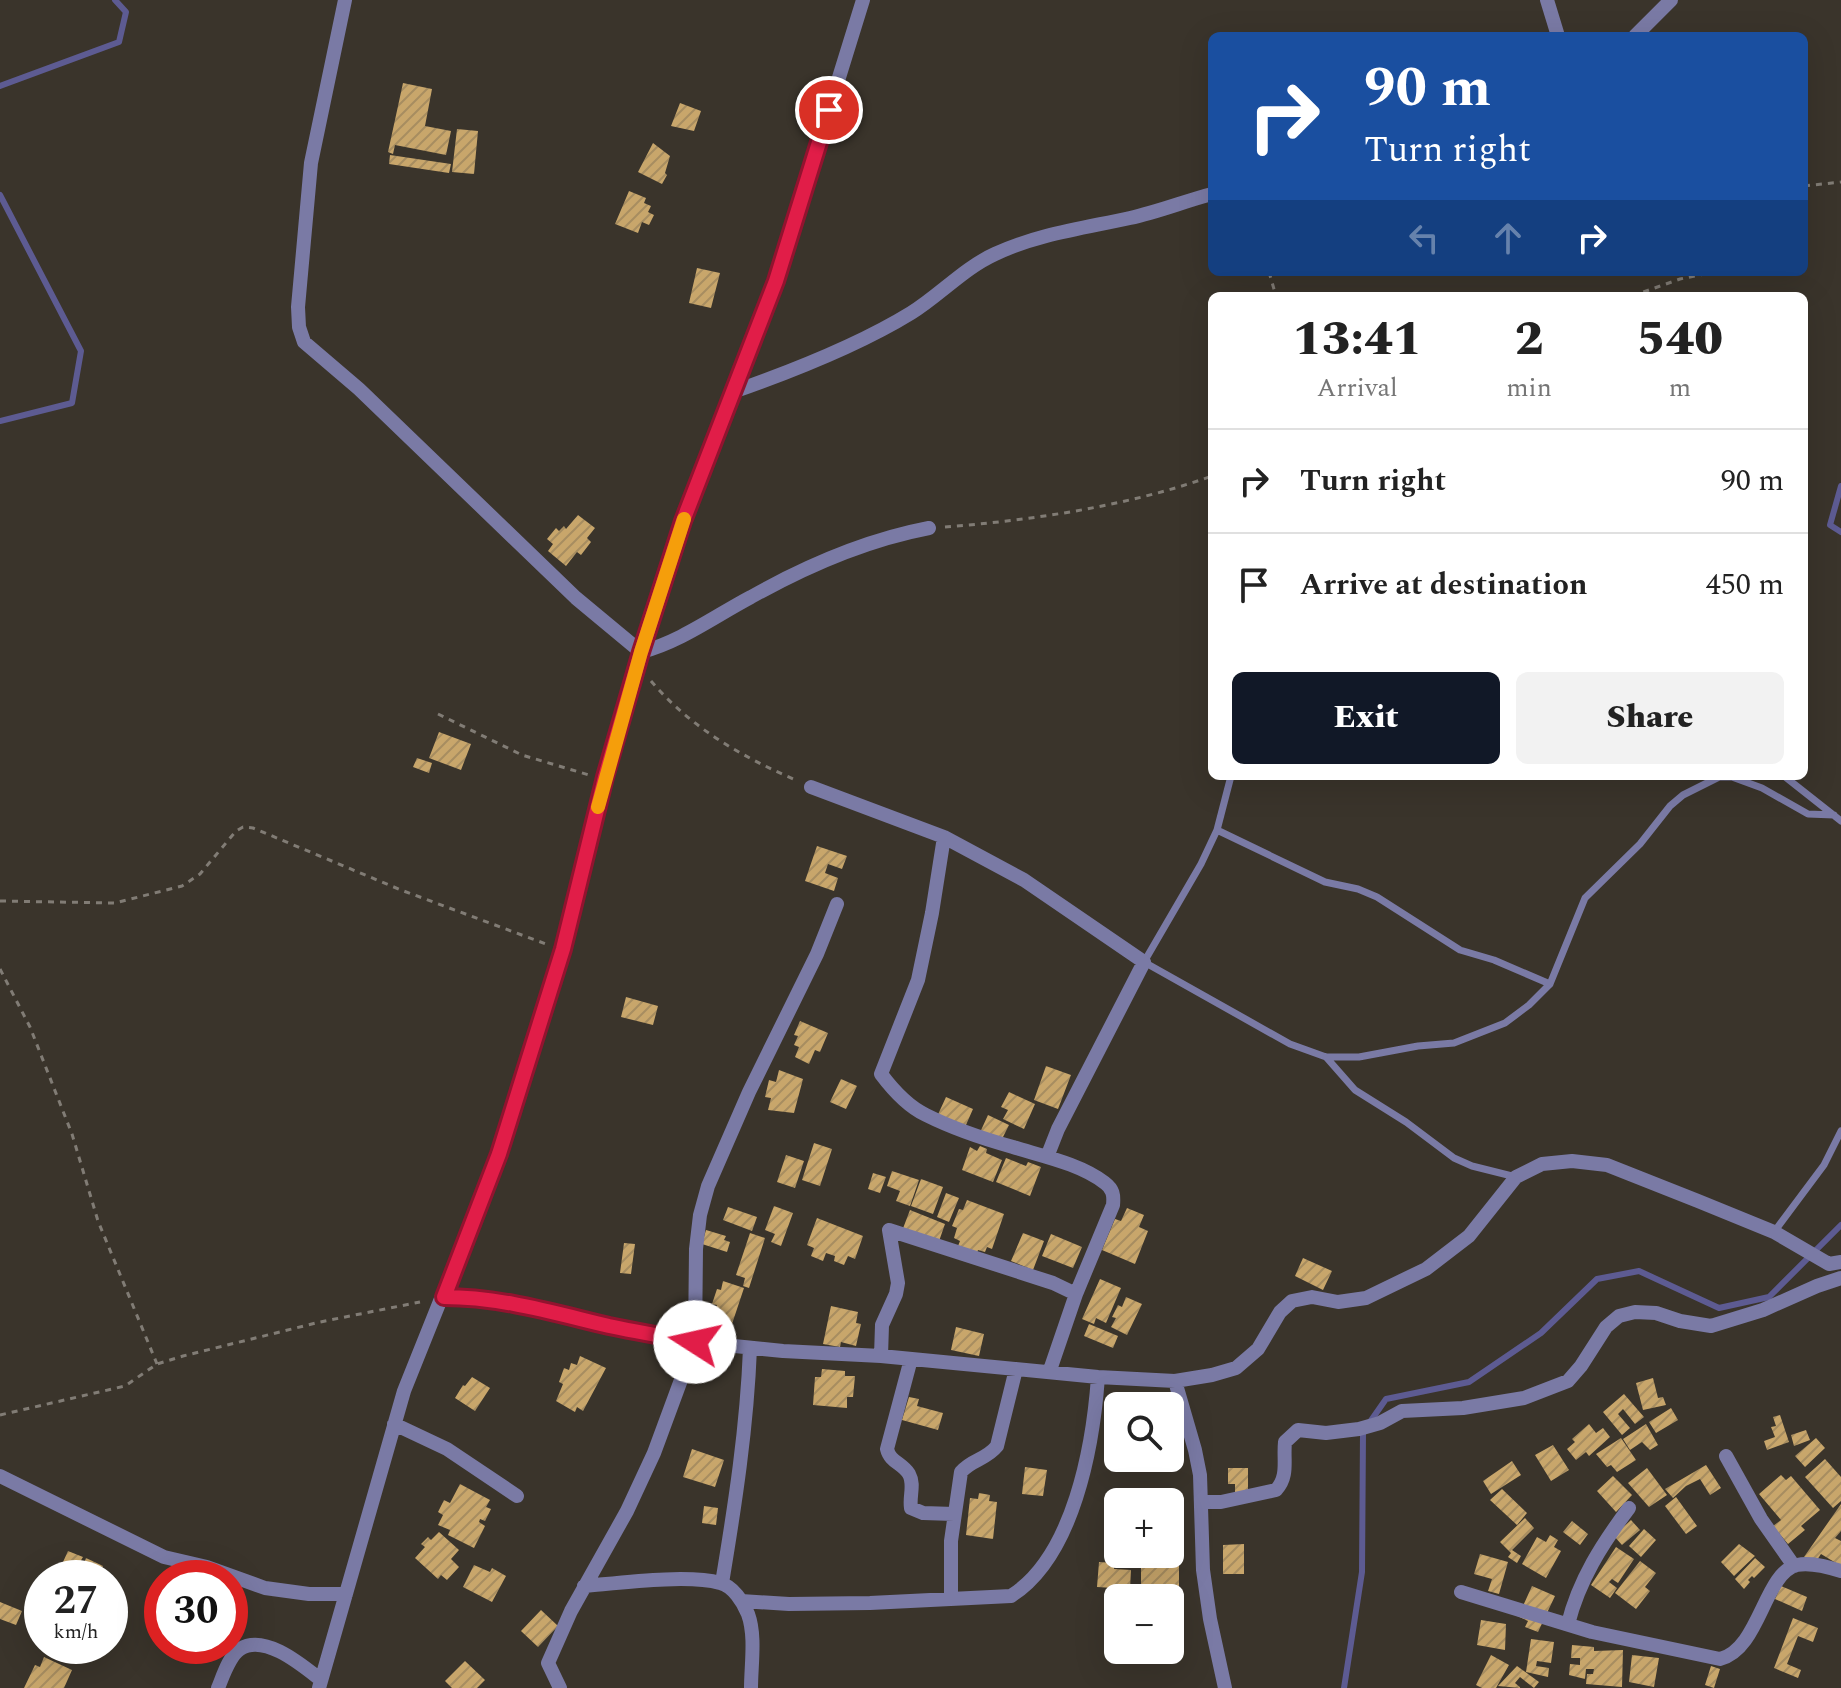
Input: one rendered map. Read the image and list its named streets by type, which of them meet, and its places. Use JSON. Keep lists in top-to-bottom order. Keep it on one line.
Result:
{"page":{"turn":["90 m","Turn right"],"eta":["13:41","Arrival","2","min","540","m"],"list":[{"name":"Turn right","value":"90 m"},{"name":"Arrive at destination","value":"450 m"}],"buttons":["Exit","Share"],"map_buttons":["+","−"],"speed":"27 km/h","limit":"30"}}
